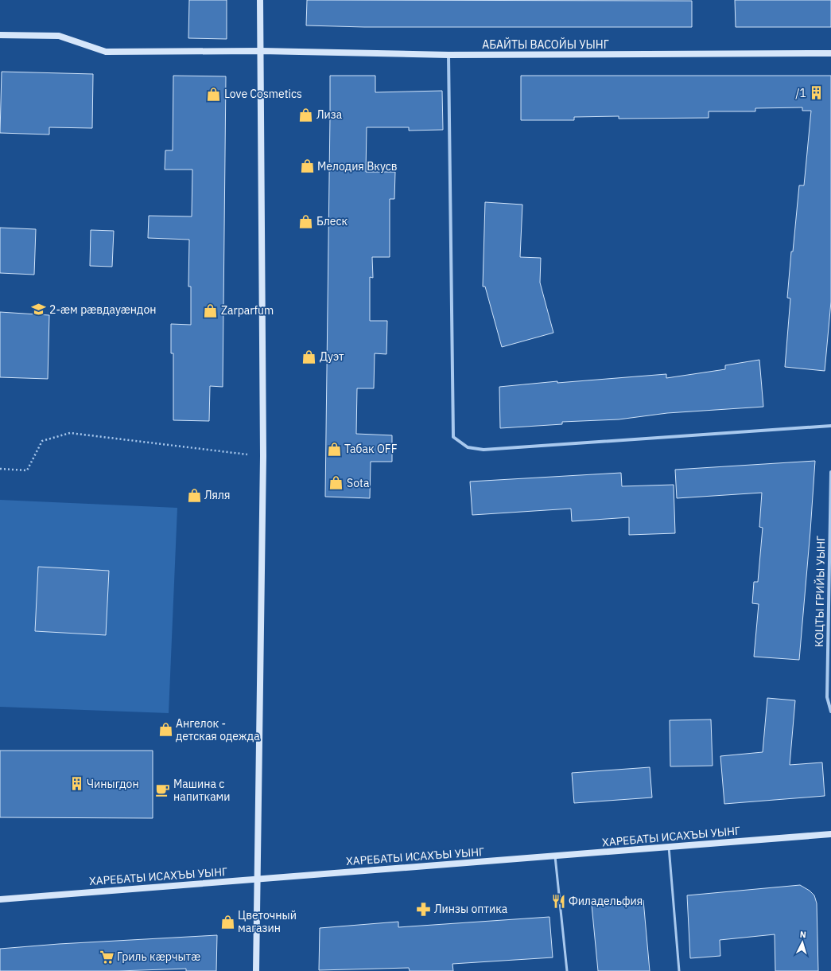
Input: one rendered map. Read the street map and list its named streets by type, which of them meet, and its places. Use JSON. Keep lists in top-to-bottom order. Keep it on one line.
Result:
{"streets":{"street":["АБАЙТЫ ВАСОЙЫ УЫНГ","КОЦТЫ ГРИЙЫ УЫНГ","ХАРЕБАТЫ ИСАХЪЫ УЫНГ"]},"places":{"building":["/1","Чиныгдон"],"shop":["Love Cosmetics","Лиза","Мелодия Вкусв","Блеск","Zarparfum","Дуэт","Табак OFF","Sota","Ляля","Ангелок - детская одежда","Цветочный магазин"],"school or university":["2-æм рӕвдауӕндон"],"cafe":["Машина с напитками"],"restaurant":["Филадельфия"],"pharmacy":["Линзы оптика"],"supermarket":["Гриль кæрчытæ"]},"north":"top"}
